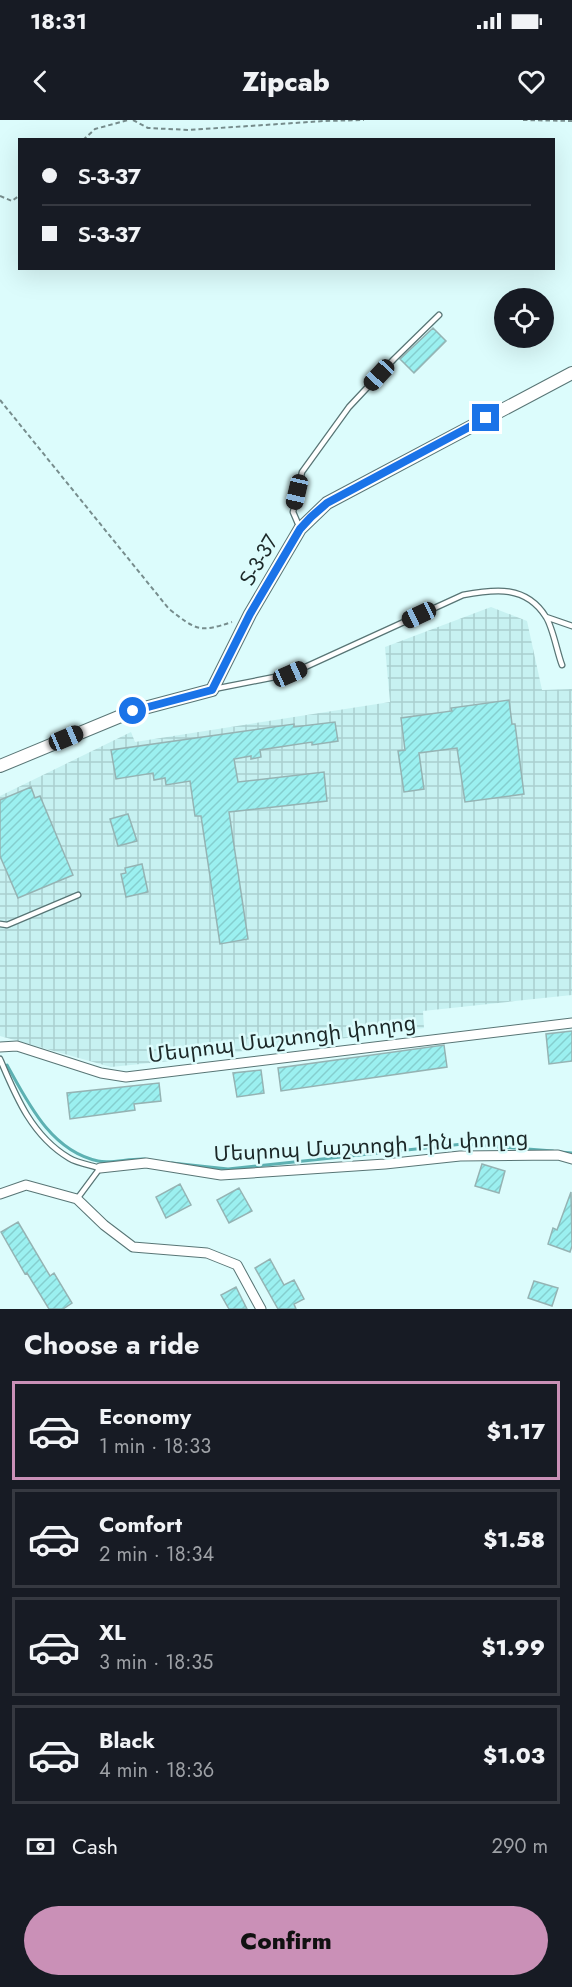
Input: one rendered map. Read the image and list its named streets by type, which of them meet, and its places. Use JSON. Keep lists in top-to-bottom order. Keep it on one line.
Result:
{"streets":{"main road":["Տ-3-37"],"street":["Մեսրոպ Մաշտոցի փողոց","Մեսրոպ Մաշտոցի 1-ին փողոց"]},"page":{"status":"18:31","header":"Zipcab","banner":["Տ-3-37","Տ-3-37"],"heading":"Choose a ride","list":[{"name":"Economy","note":"1 min · 18:33","value":"$1.17"},{"name":"Comfort","note":"2 min · 18:34","value":"$1.58"},{"name":"XL","note":"3 min · 18:35","value":"$1.99"},{"name":"Black","note":"4 min · 18:36","value":"$1.03"}],"pay":["Cash","290 m"],"buttons":"Confirm"}}
